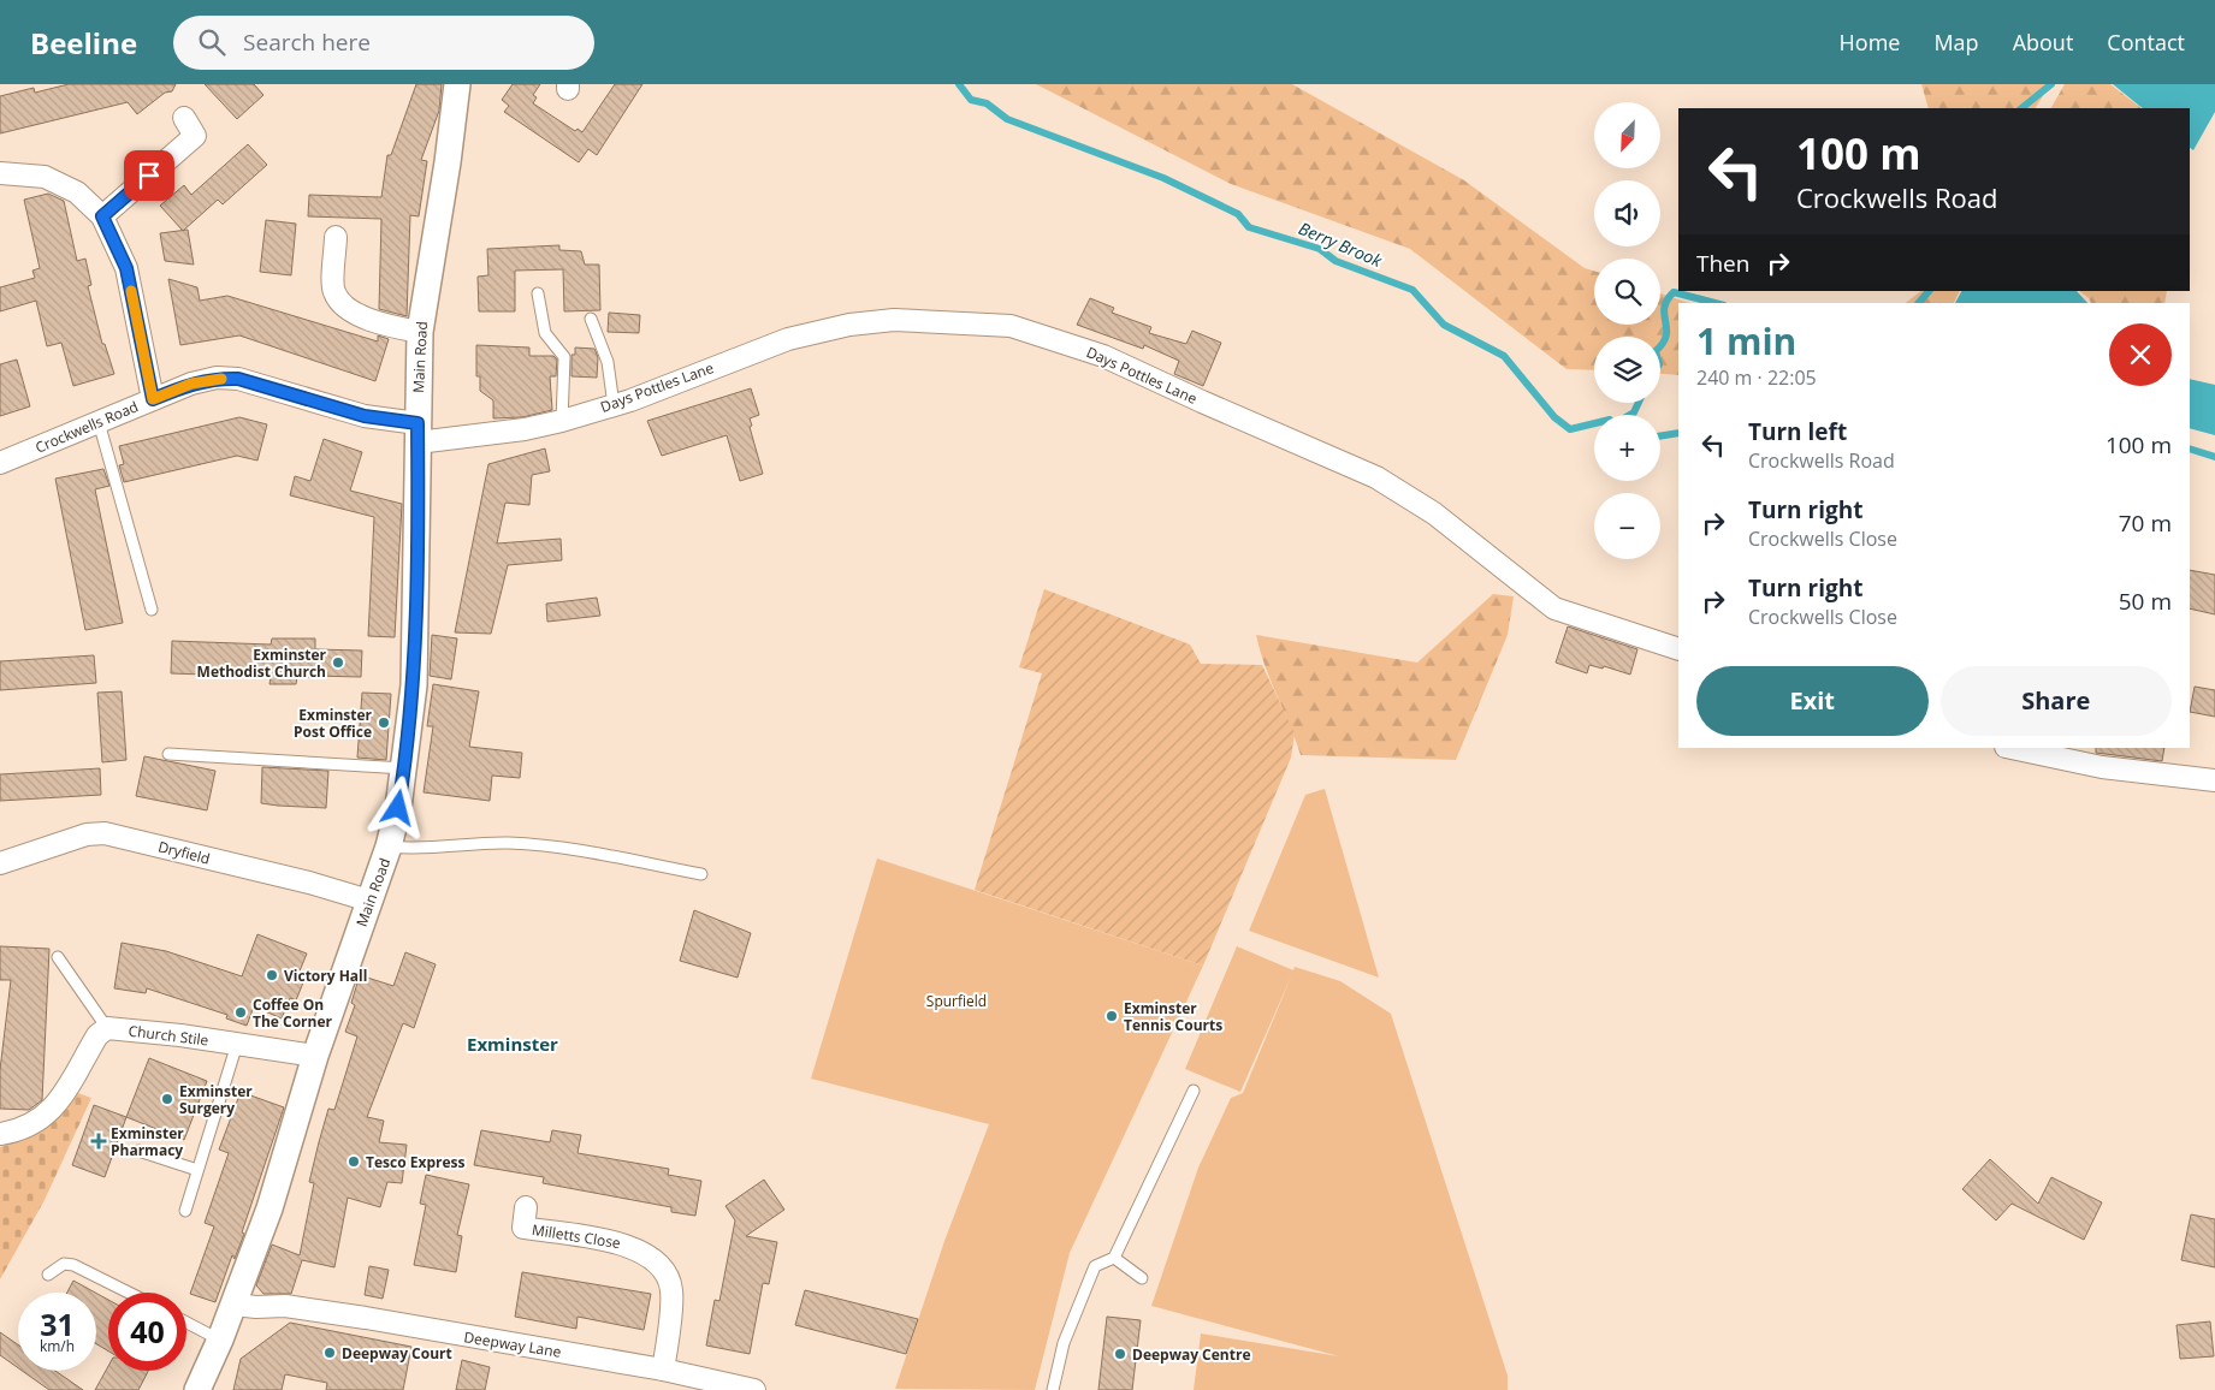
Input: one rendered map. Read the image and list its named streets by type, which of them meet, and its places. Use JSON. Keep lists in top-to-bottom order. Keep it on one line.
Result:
{"streets":{"street":["Main Road","Days Pottles Lane","Crockwells Road","Dryfield","Church Stile","Milletts Close","Deepway Lane"]},"crossings":[["Main Road","Days Pottles Lane"],["Main Road","Crockwells Road"],["Main Road","Dryfield"],["Main Road","Church Stile"],["Main Road","Deepway Lane"],["Days Pottles Lane","Crockwells Road"],["Milletts Close","Deepway Lane"]],"districts":["Exminster"],"water":["Berry Brook"],"parks":["Spurfield"],"places":{"other":["Exminster Methodist Church","Exminster Post Office","Victory Hall","Coffee On The Corner","Exminster Tennis Courts","Exminster Surgery","Tesco Express","Deepway Court","Deepway Centre"],"health":["Exminster Pharmacy"]},"north":"bottom left","page":{"header":"Beeline","search":"Search here","nav":["Home","Map","About","Contact"],"map_buttons":["+","−"],"turn":["100 m","Crockwells Road"],"then":"Then","heading":["1 min","240 m · 22:05"],"list":[{"name":"Turn left","note":"Crockwells Road","value":"100 m"},{"name":"Turn right","note":"Crockwells Close","value":"70 m"},{"name":"Turn right","note":"Crockwells Close","value":"50 m"}],"buttons":["Exit","Share"],"speed":"31 km/h","limit":"40"}}
